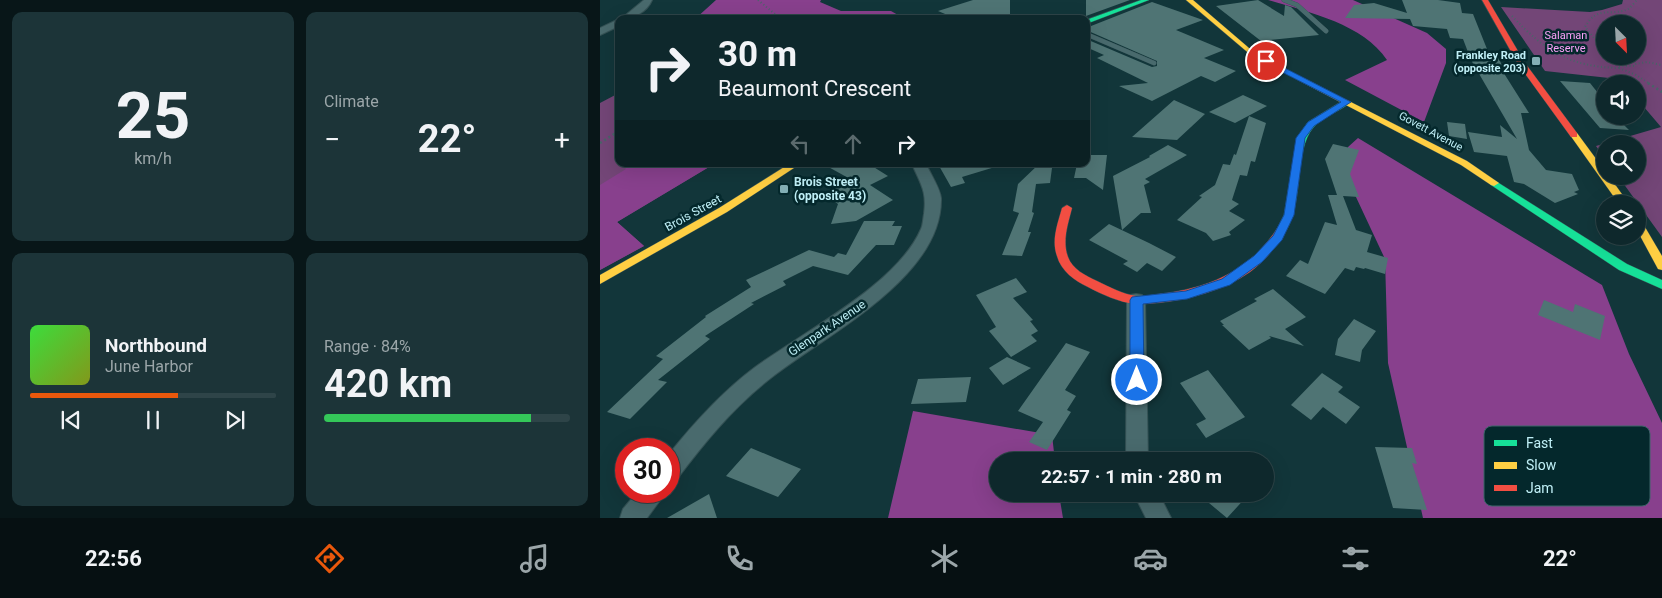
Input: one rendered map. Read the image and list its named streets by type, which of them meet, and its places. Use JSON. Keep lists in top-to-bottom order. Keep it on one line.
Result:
{"streets":{"street":["Govett Avenue","Brois Street","Glenpark Avenue"]},"parks":["Salaman Reserve"],"places":{"transit":["Frankley Road (opposite 203)","Brois Street (opposite 43)"]},"legend":["Fast","Slow","Jam"],"north":"bottom right","page":{"tile":[["25","km/h"],"Climate",["Range · 84%","420 km"]],"turn":["30 m","Beaumont Crescent"],"heat":["−","22°","+"],"song":["Northbound","June Harbor"],"limit":"30","trip":"22:57 · 1 min · 280 m","tabs":["22:56","22°"]}}
